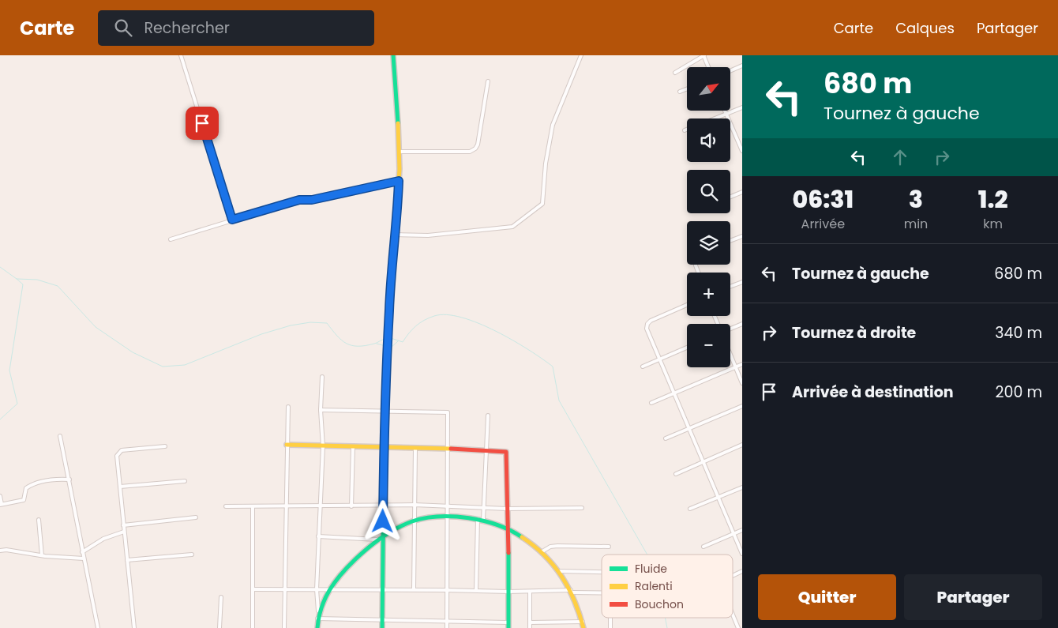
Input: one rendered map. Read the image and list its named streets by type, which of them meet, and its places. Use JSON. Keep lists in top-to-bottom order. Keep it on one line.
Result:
{"legend":["Fluide","Ralenti","Bouchon"],"north":"top right","page":{"header":"Carte","search":"Rechercher","nav":["Carte","Calques","Partager"],"turn":["680 m","Tournez à gauche"],"map_buttons":["+","−"],"eta":["06:31","Arrivée","3","min","1.2","km"],"list":[{"name":"Tournez à gauche","value":"680 m"},{"name":"Tournez à droite","value":"340 m"},{"name":"Arrivée à destination","value":"200 m"}],"buttons":["Quitter","Partager"]}}
